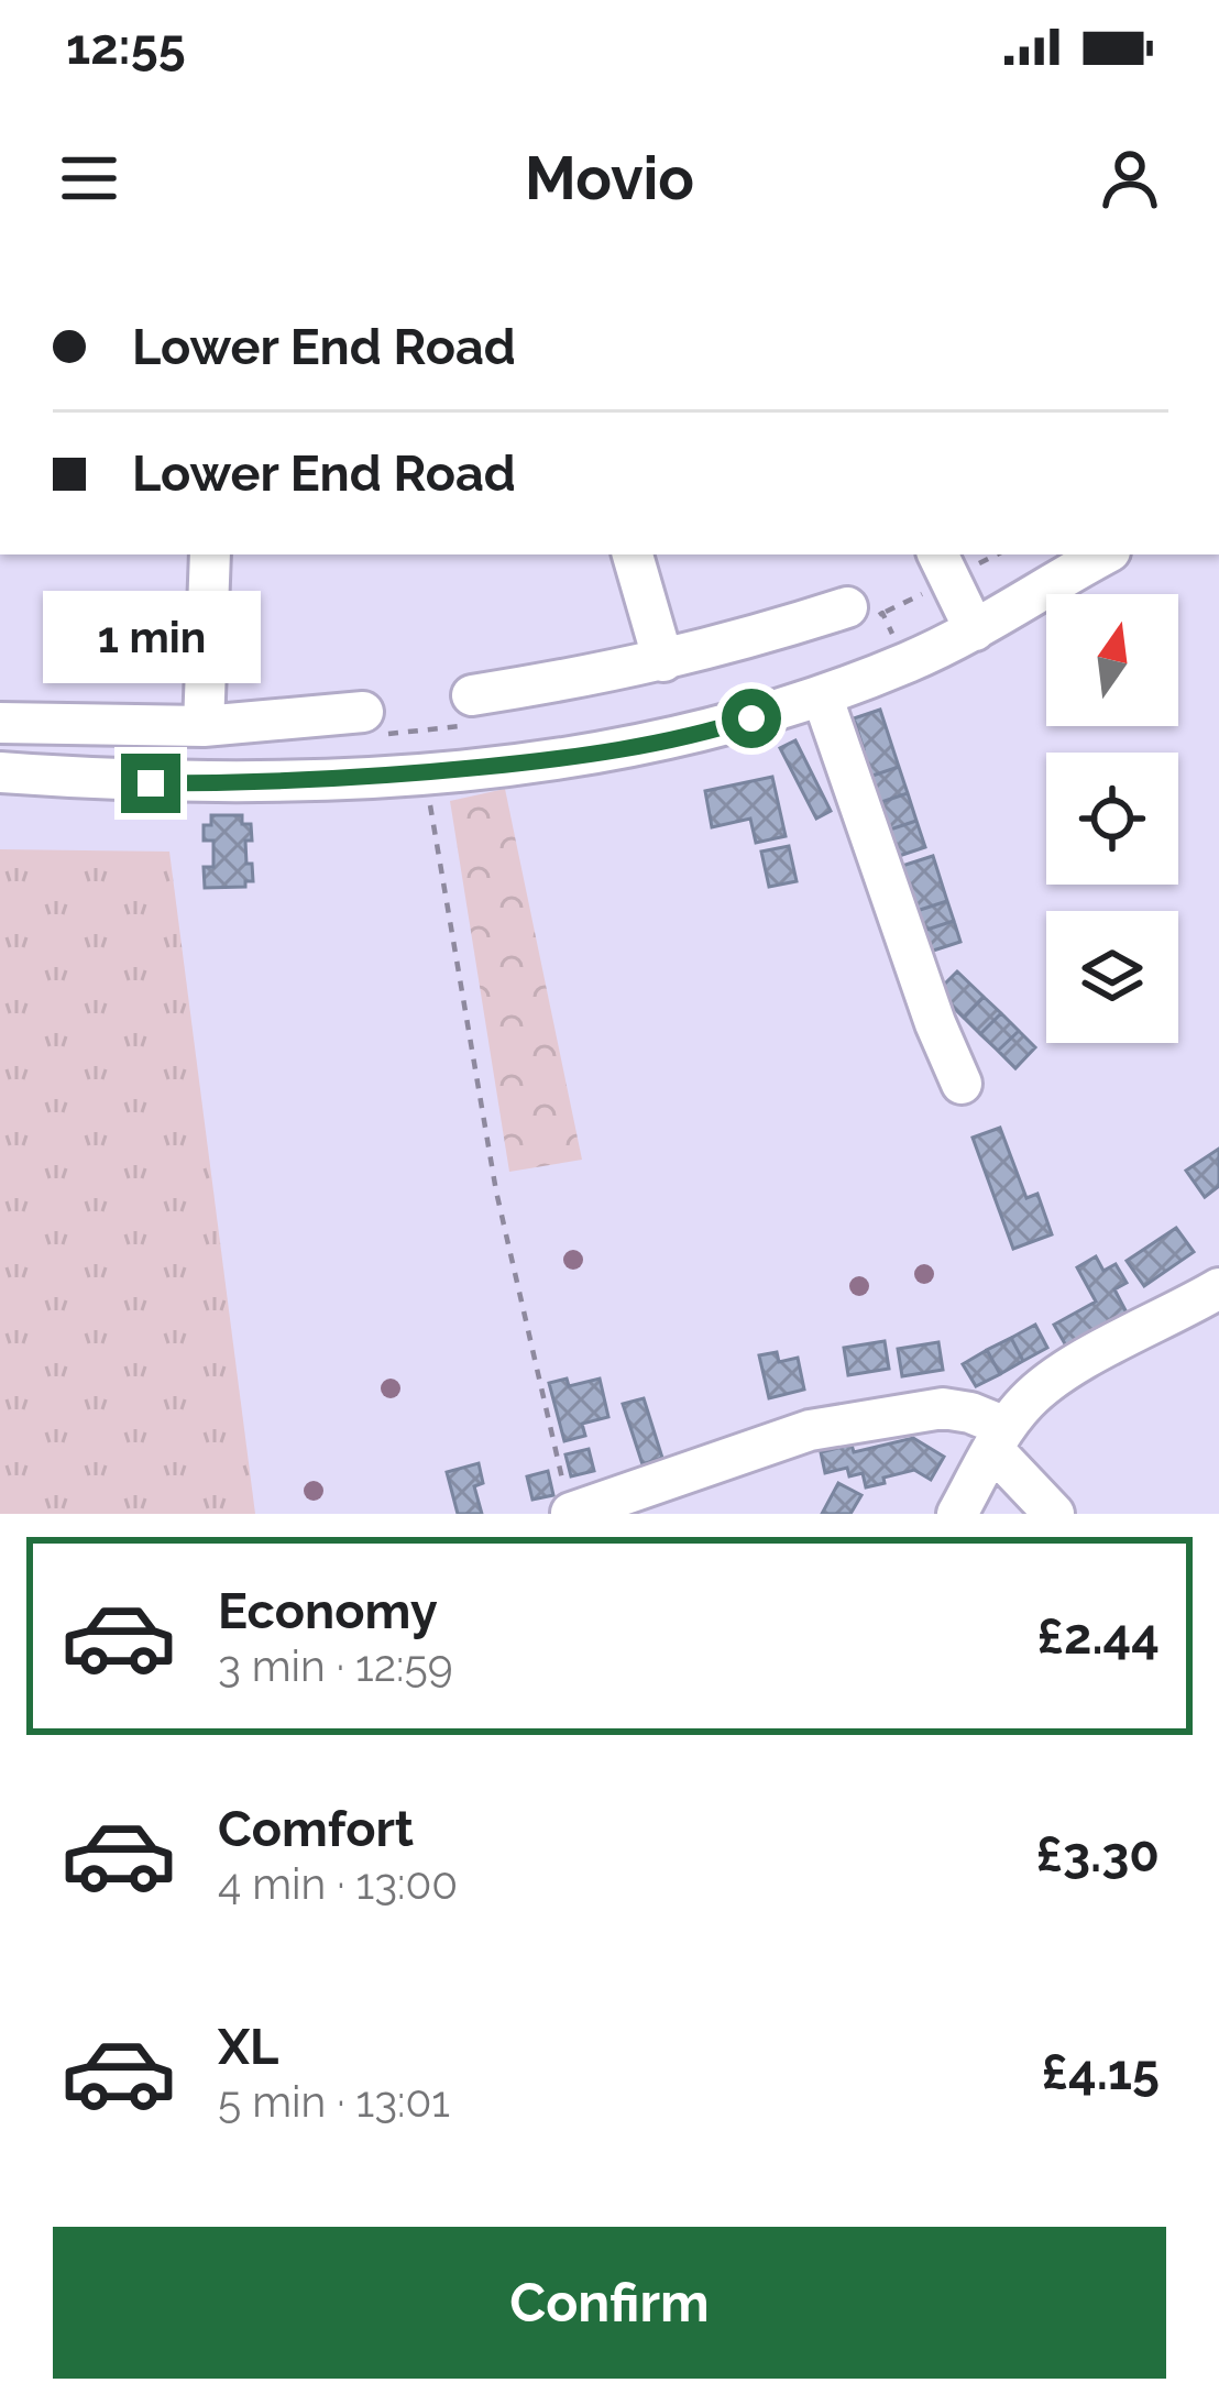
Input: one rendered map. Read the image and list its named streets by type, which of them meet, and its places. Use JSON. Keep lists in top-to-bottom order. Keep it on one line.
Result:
{"north":"top","page":{"status":"12:55","header":"Movio","banner":["Lower End Road","Lower End Road"],"bubble":"1 min","list":[{"name":"Economy","note":"3 min · 12:59","value":"£2.44"},{"name":"Comfort","note":"4 min · 13:00","value":"£3.30"},{"name":"XL","note":"5 min · 13:01","value":"£4.15"}],"buttons":"Confirm"}}
